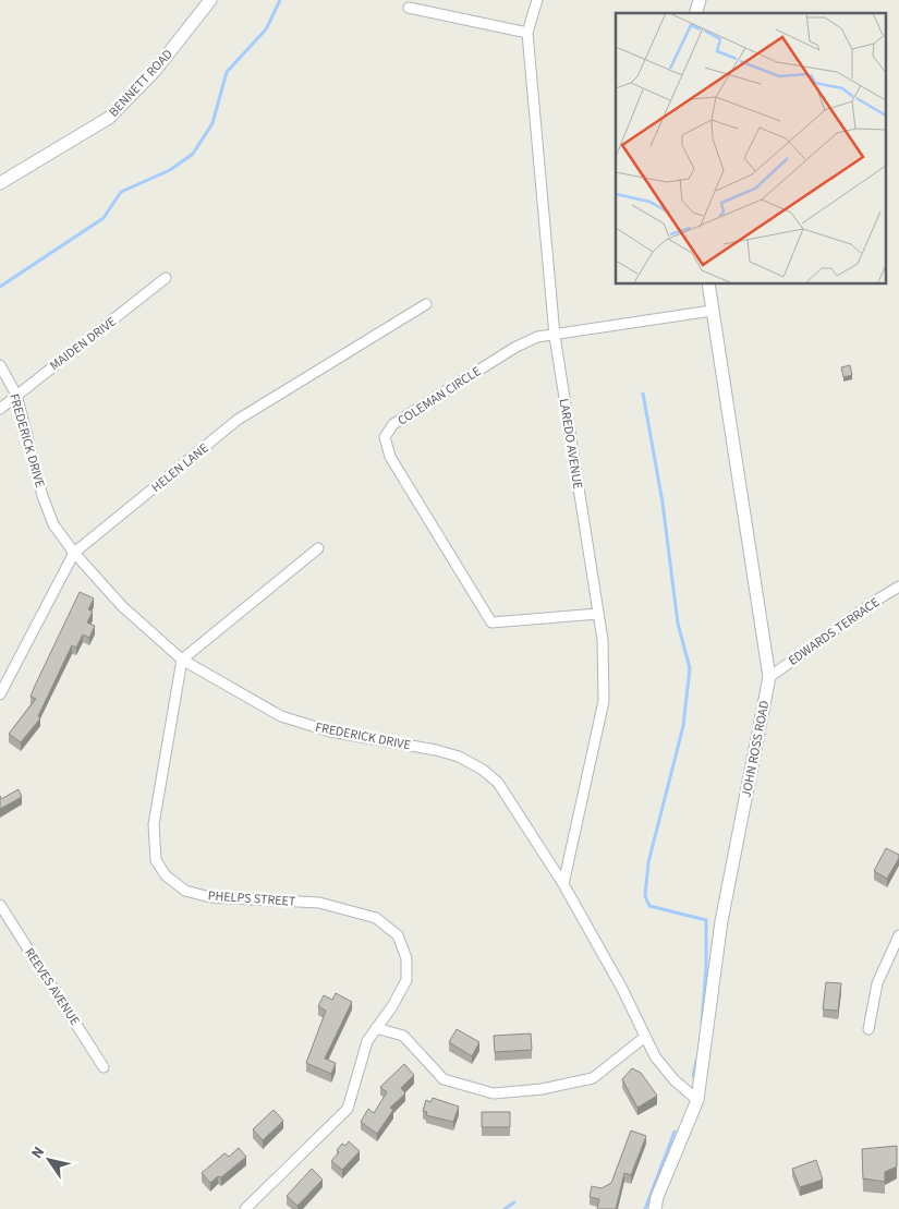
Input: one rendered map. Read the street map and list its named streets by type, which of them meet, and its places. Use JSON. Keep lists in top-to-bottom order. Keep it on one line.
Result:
{"streets":{"street":["BENNETT ROAD","MAIDEN DRIVE","COLEMAN CIRCLE","FREDERICK DRIVE","LAREDO AVENUE","HELEN LANE","EDWARDS TERRACE","JOHN ROSS ROAD","PHELPS STREET","REEVES AVENUE"]},"crossings":[["MAIDEN DRIVE","FREDERICK DRIVE"],["COLEMAN CIRCLE","LAREDO AVENUE"],["COLEMAN CIRCLE","JOHN ROSS ROAD"],["FREDERICK DRIVE","LAREDO AVENUE"],["FREDERICK DRIVE","HELEN LANE"],["FREDERICK DRIVE","JOHN ROSS ROAD"],["FREDERICK DRIVE","PHELPS STREET"],["EDWARDS TERRACE","JOHN ROSS ROAD"]],"north":"top left"}
